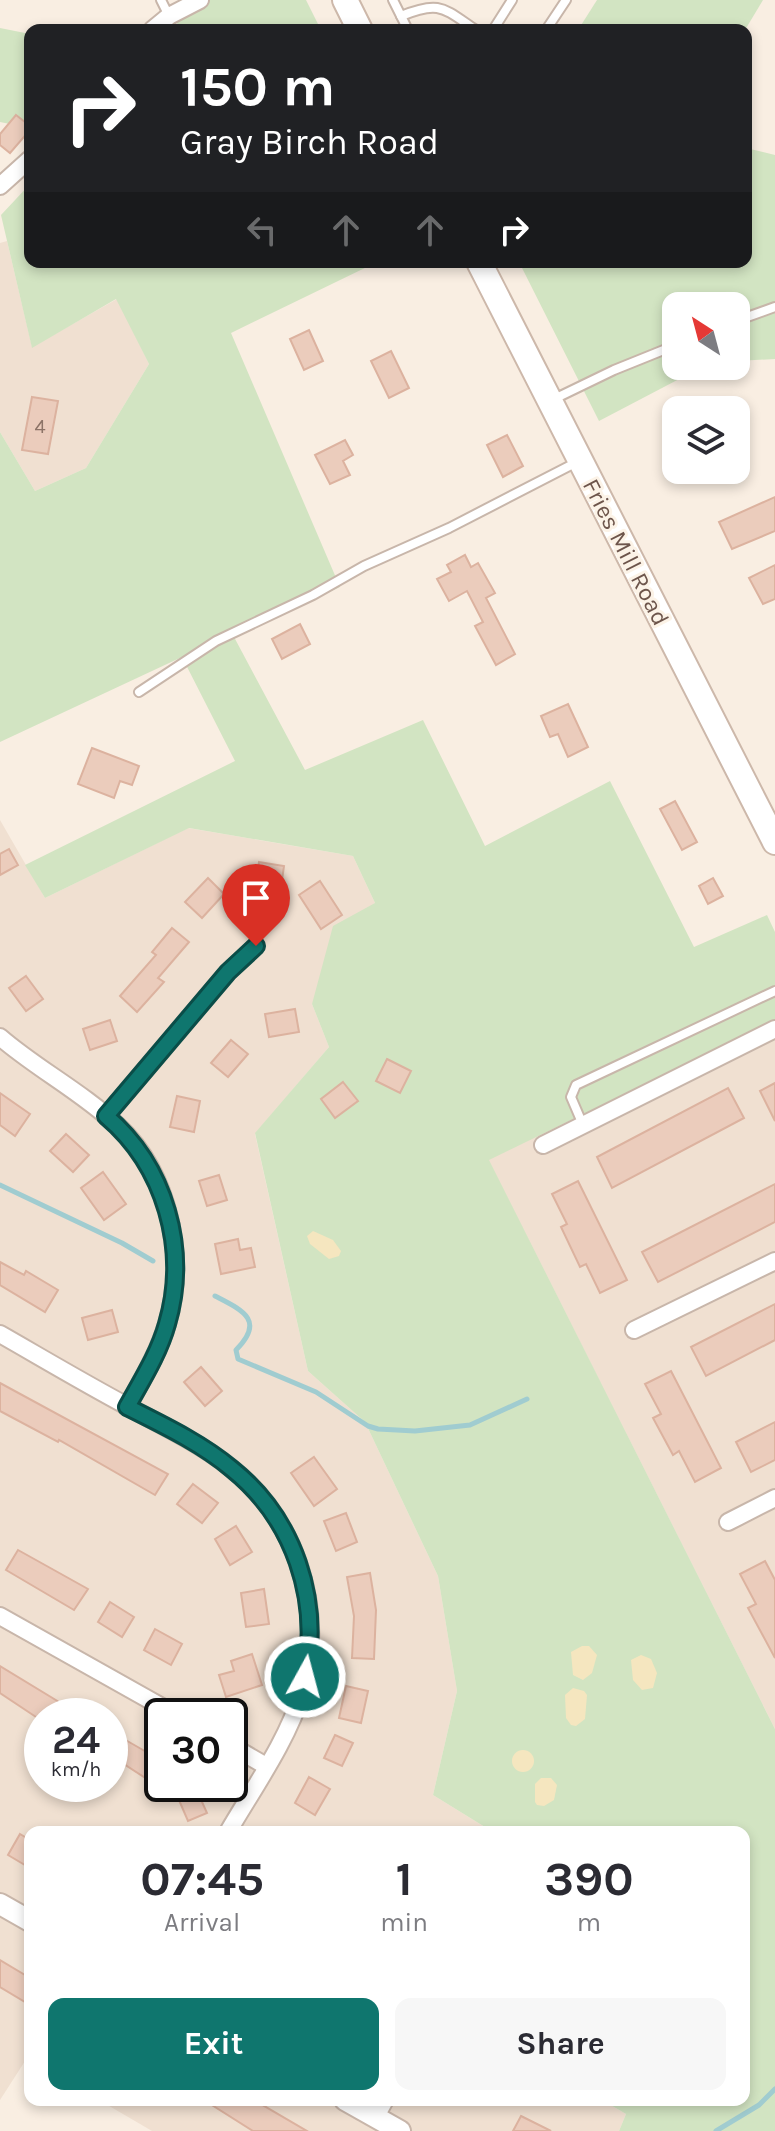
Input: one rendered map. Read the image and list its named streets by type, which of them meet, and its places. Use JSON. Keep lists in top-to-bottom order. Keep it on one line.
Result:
{"streets":{"main road":["Fries Mill Road"]},"house_numbers":["4"],"north":"top left","page":{"turn":["150 m","Gray Birch Road"],"speed":"24 km/h","limit":"30","eta":["07:45","Arrival","1","min","390","m"],"buttons":["Exit","Share"]}}
